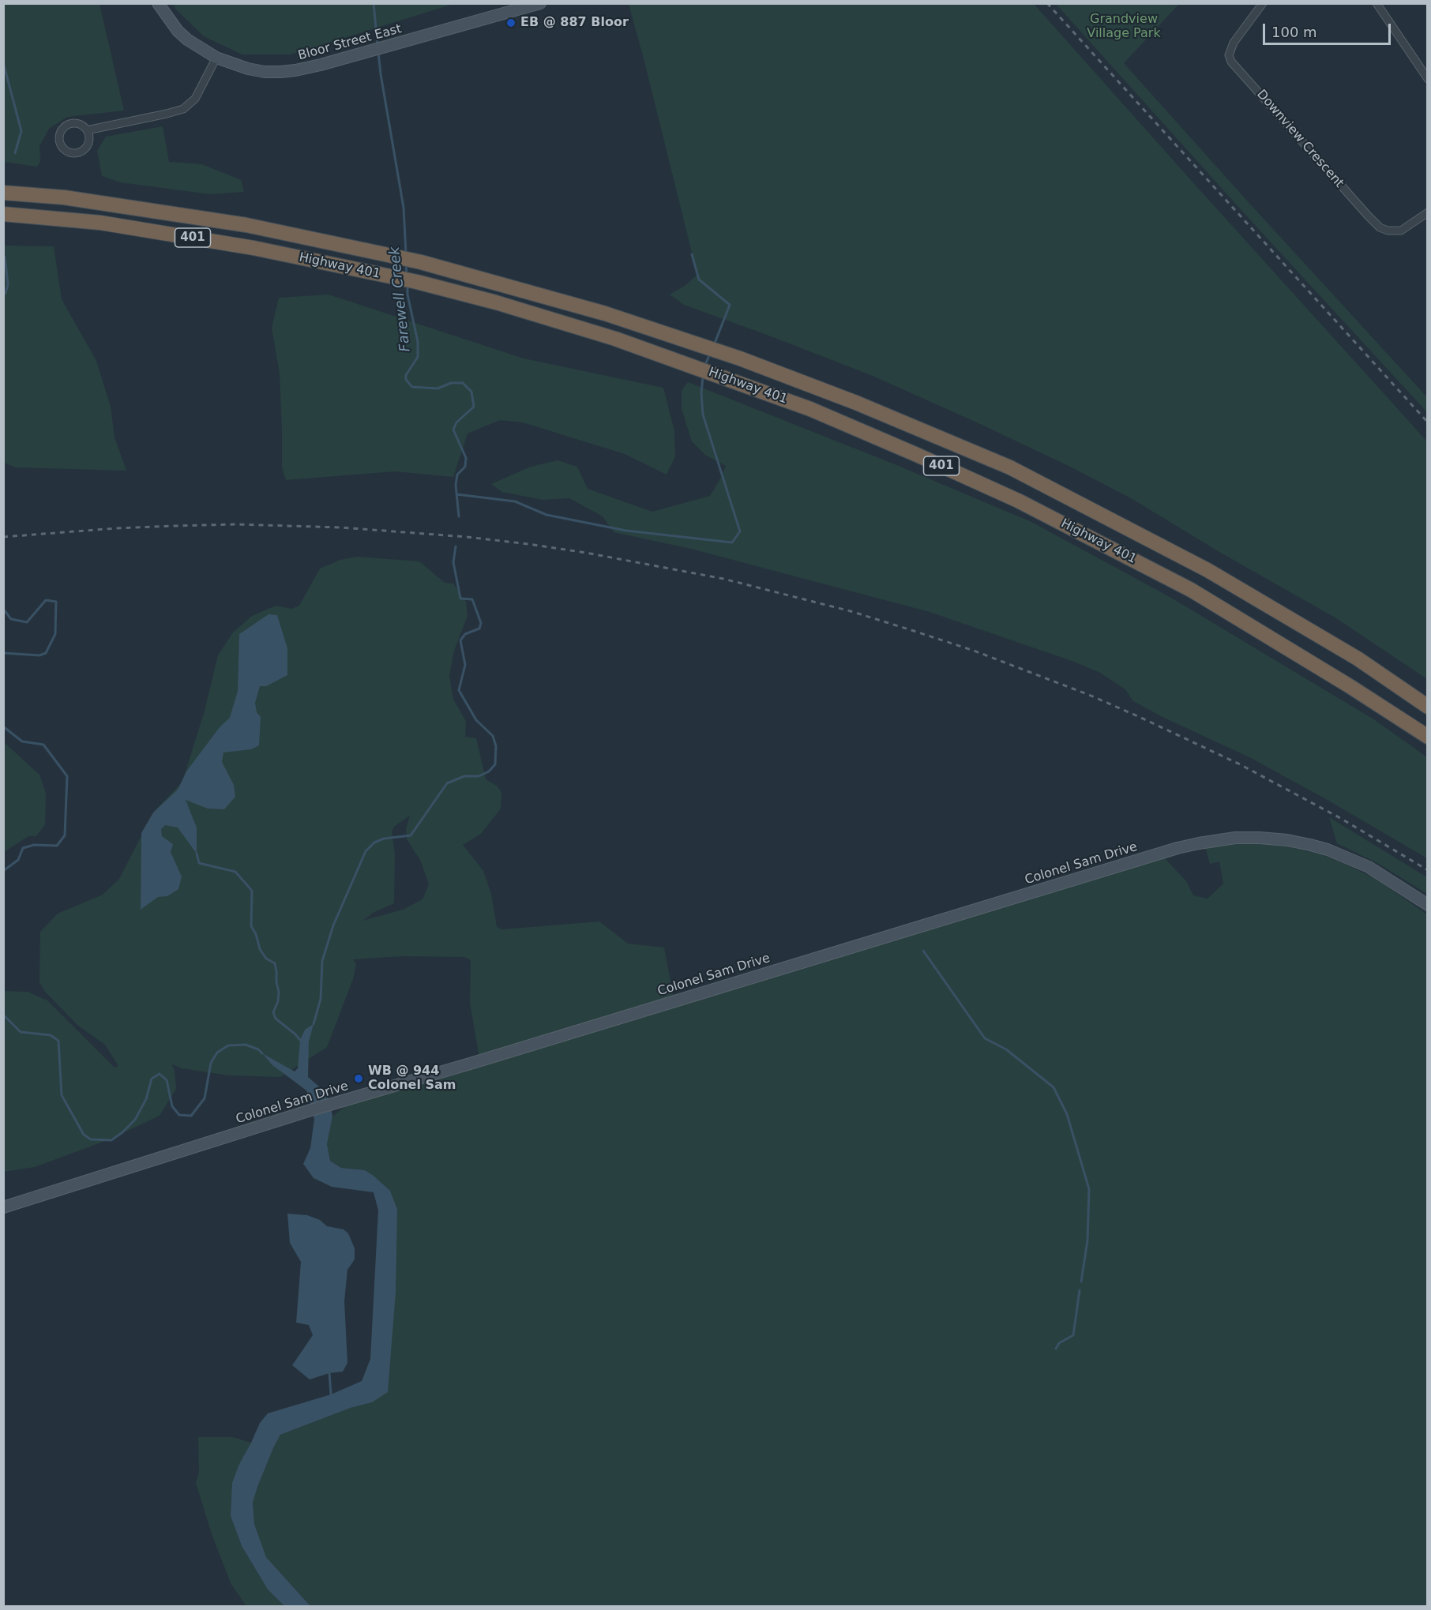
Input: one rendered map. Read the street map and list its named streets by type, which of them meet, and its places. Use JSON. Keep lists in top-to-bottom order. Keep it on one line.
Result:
{"streets":{"highway":["401","Highway 401"],"street":["Bloor Street East","Downview Crescent","Colonel Sam Drive"]},"water":["Farewell Creek"],"parks":["Grandview Village Park"],"places":["EB @ 887 Bloor","WB @ 944 Colonel Sam"],"scale_bar":"100 m"}
